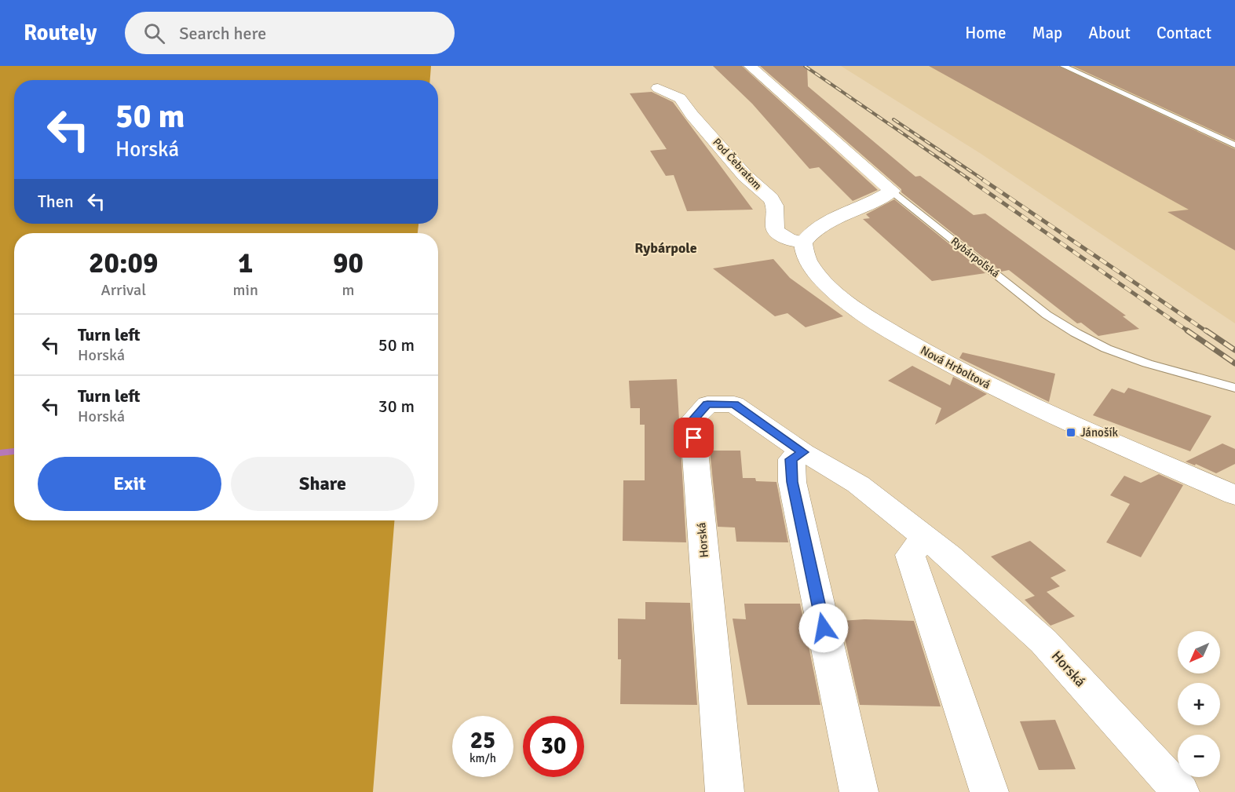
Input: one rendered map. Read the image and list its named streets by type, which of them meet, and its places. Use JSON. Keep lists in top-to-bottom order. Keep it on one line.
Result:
{"streets":{"street":["Pod Čebratom","Rybárpoľská","Nová Hrboltová","Horská"]},"crossings":[["Pod Čebratom","Nová Hrboltová"]],"districts":["Rybárpole"],"places":{"transit":["Jánošík"]},"north":"bottom left","page":{"header":"Routely","search":"Search here","nav":["Home","Map","About","Contact"],"turn":["50 m","Horská"],"then":"Then","eta":["20:09","Arrival","1","min","90","m"],"list":[{"name":"Turn left","note":"Horská","value":"50 m"},{"name":"Turn left","note":"Horská","value":"30 m"}],"buttons":["Exit","Share"],"map_buttons":["+","−"],"speed":"25 km/h","limit":"30"}}
